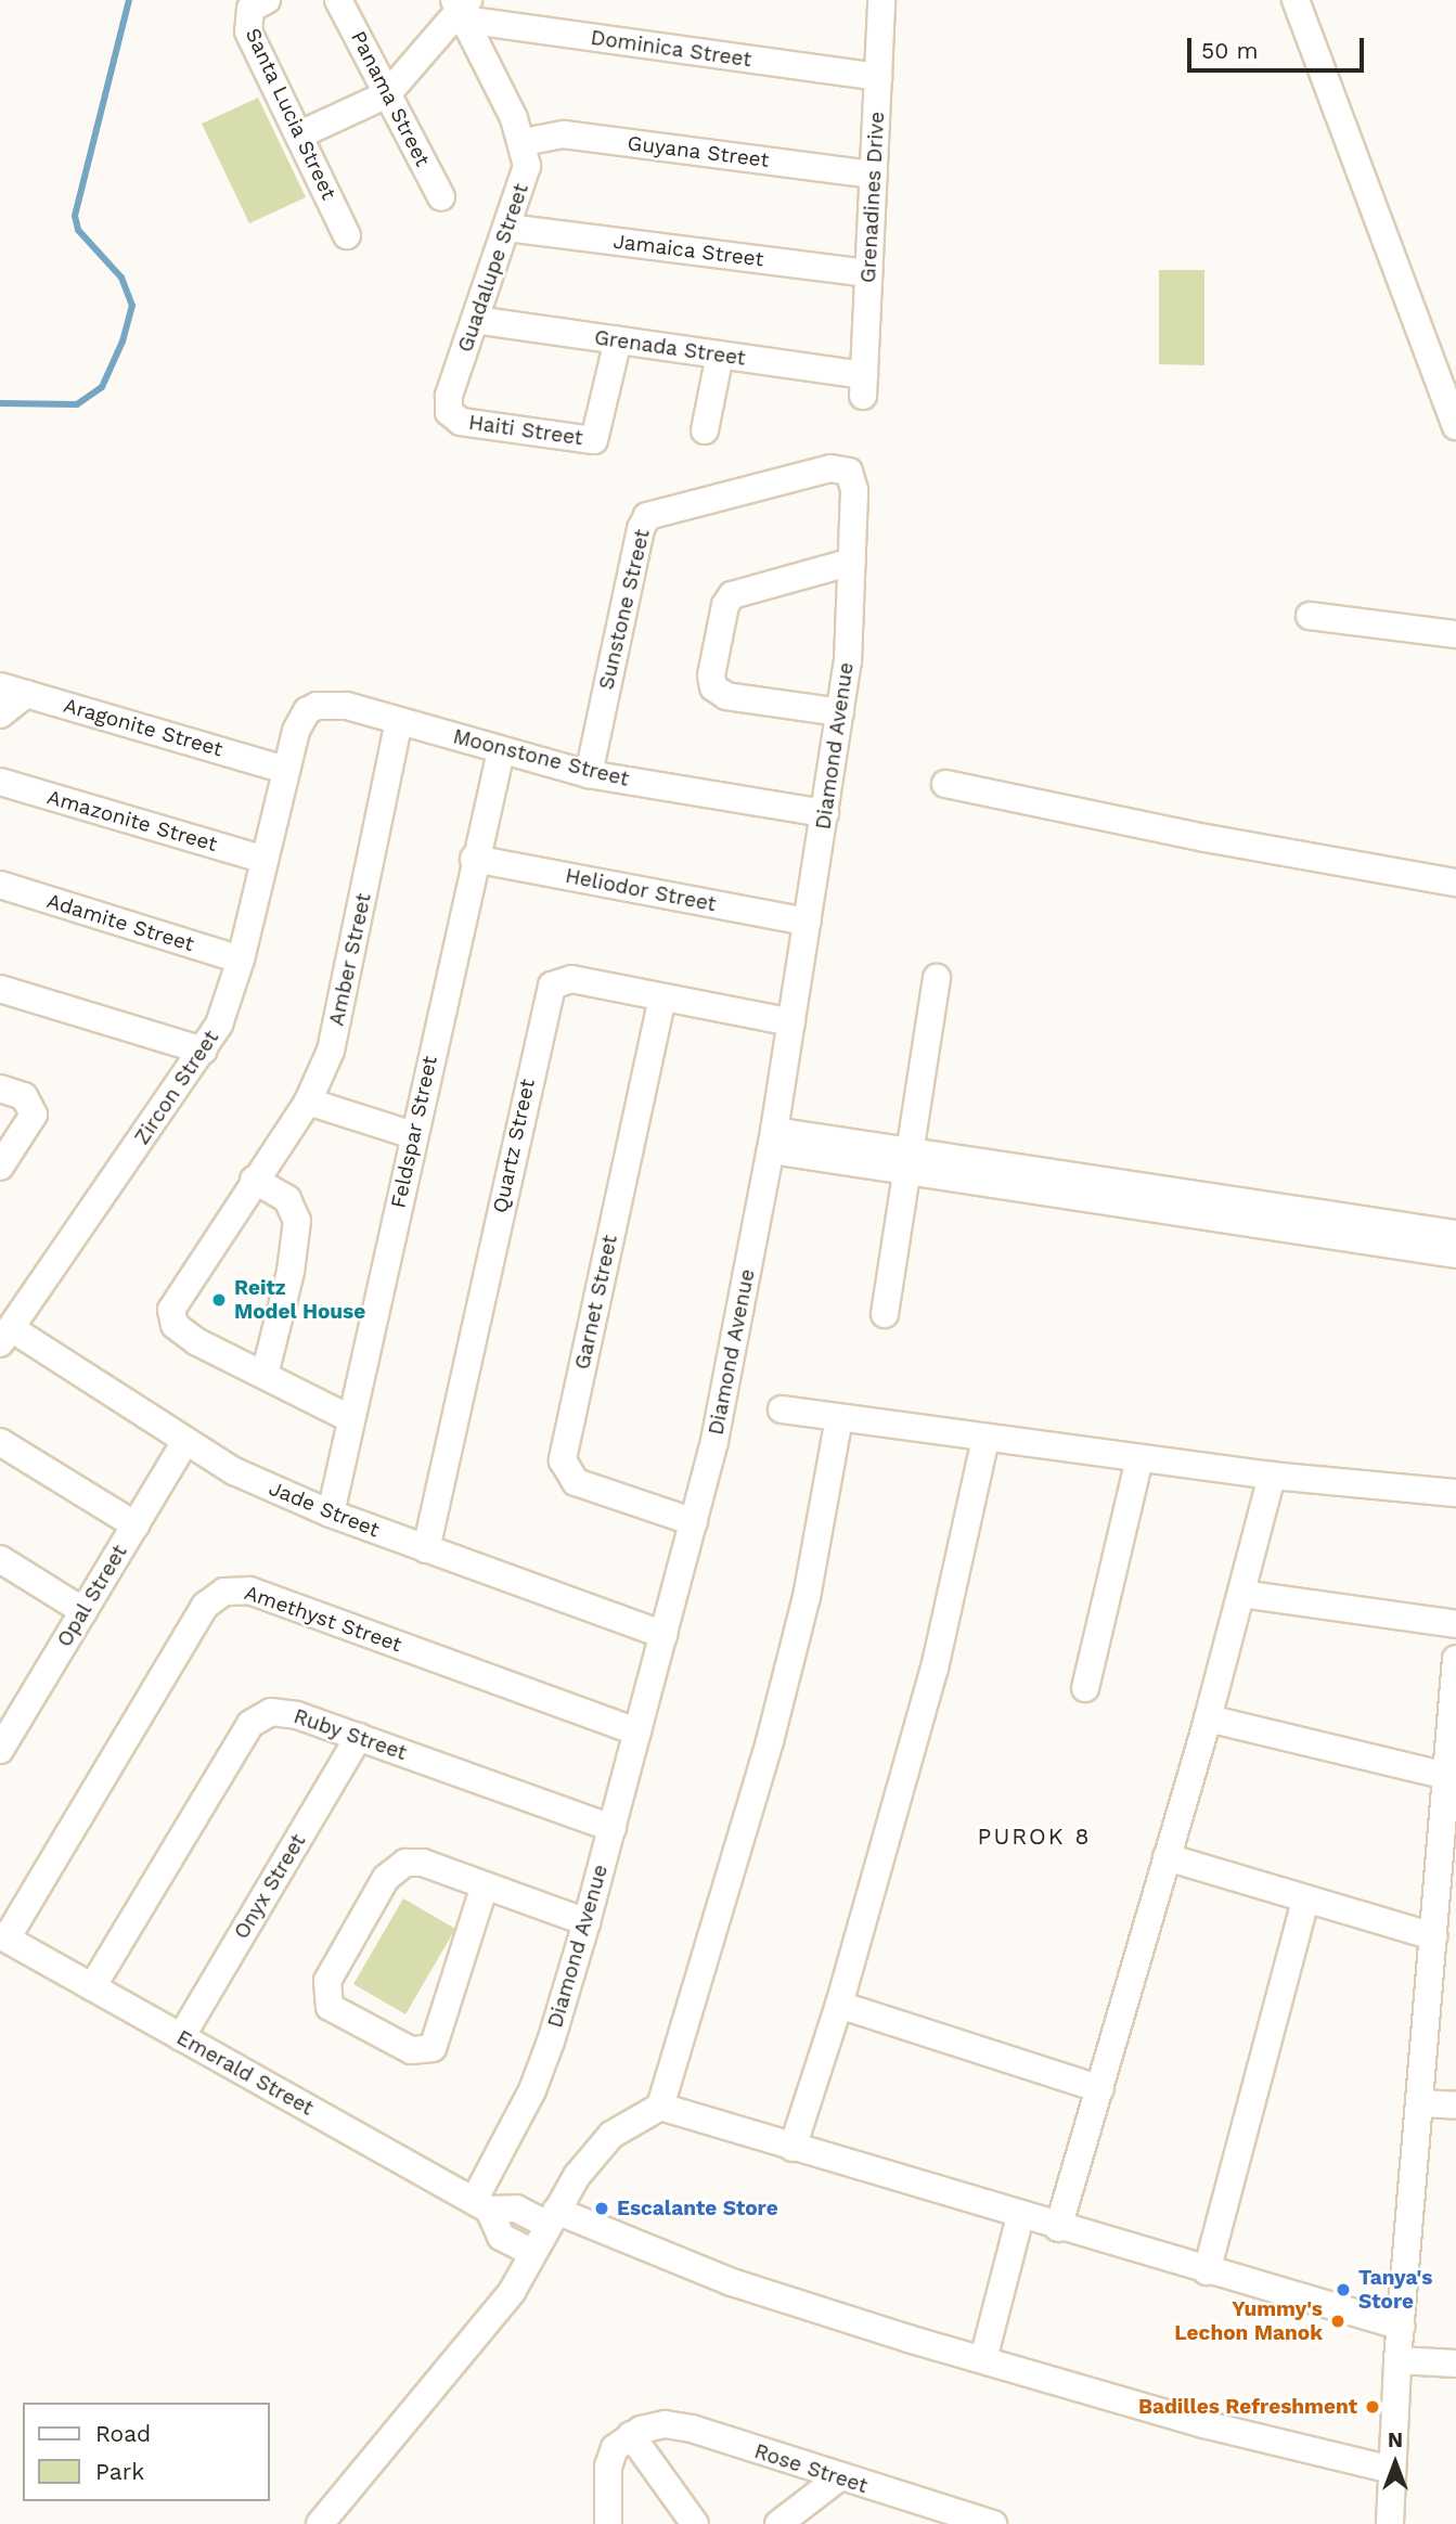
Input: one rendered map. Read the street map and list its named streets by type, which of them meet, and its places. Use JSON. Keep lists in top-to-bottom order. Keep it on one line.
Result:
{"streets":{"street":["Dominica Street","Panama Street","Santa Lucia Street","Guyana Street","Grenadines Drive","Jamaica Street","Guadalupe Street","Grenada Street","Haiti Street","Sunstone Street","Aragonite Street","Diamond Avenue","Moonstone Street","Amazonite Street","Heliodor Street","Adamite Street","Amber Street","Zircon Street","Feldspar Street","Quartz Street","Garnet Street","Jade Street","Opal Street","Amethyst Street","Ruby Street","Onyx Street","Emerald Street","Rose Street"]},"crossings":[["Dominica Street","Grenadines Drive"],["Dominica Street","Guadalupe Street"],["Guyana Street","Grenadines Drive"],["Guyana Street","Guadalupe Street"],["Grenadines Drive","Jamaica Street"],["Grenadines Drive","Grenada Street"],["Jamaica Street","Guadalupe Street"],["Guadalupe Street","Grenada Street"],["Guadalupe Street","Haiti Street"],["Grenada Street","Haiti Street"],["Sunstone Street","Diamond Avenue"],["Sunstone Street","Moonstone Street"],["Aragonite Street","Zircon Street"],["Diamond Avenue","Moonstone Street"],["Diamond Avenue","Heliodor Street"],["Diamond Avenue","Quartz Street"],["Diamond Avenue","Garnet Street"],["Diamond Avenue","Jade Street"],["Diamond Avenue","Amethyst Street"],["Diamond Avenue","Ruby Street"],["Diamond Avenue","Emerald Street"],["Moonstone Street","Amber Street"],["Moonstone Street","Zircon Street"],["Moonstone Street","Feldspar Street"],["Amazonite Street","Zircon Street"],["Heliodor Street","Feldspar Street"],["Adamite Street","Zircon Street"],["Amber Street","Feldspar Street"],["Zircon Street","Jade Street"],["Feldspar Street","Jade Street"],["Quartz Street","Garnet Street"],["Quartz Street","Jade Street"],["Jade Street","Opal Street"],["Amethyst Street","Emerald Street"],["Ruby Street","Onyx Street"],["Ruby Street","Emerald Street"],["Onyx Street","Emerald Street"]],"districts":["PUROK 8"],"places":["Reitz Model House","Escalante Store","Tanya's Store","Yummy's Lechon Manok","Badilles Refreshment"],"legend":["Road","Park"],"scale_bar":"50 m","north":"top"}
